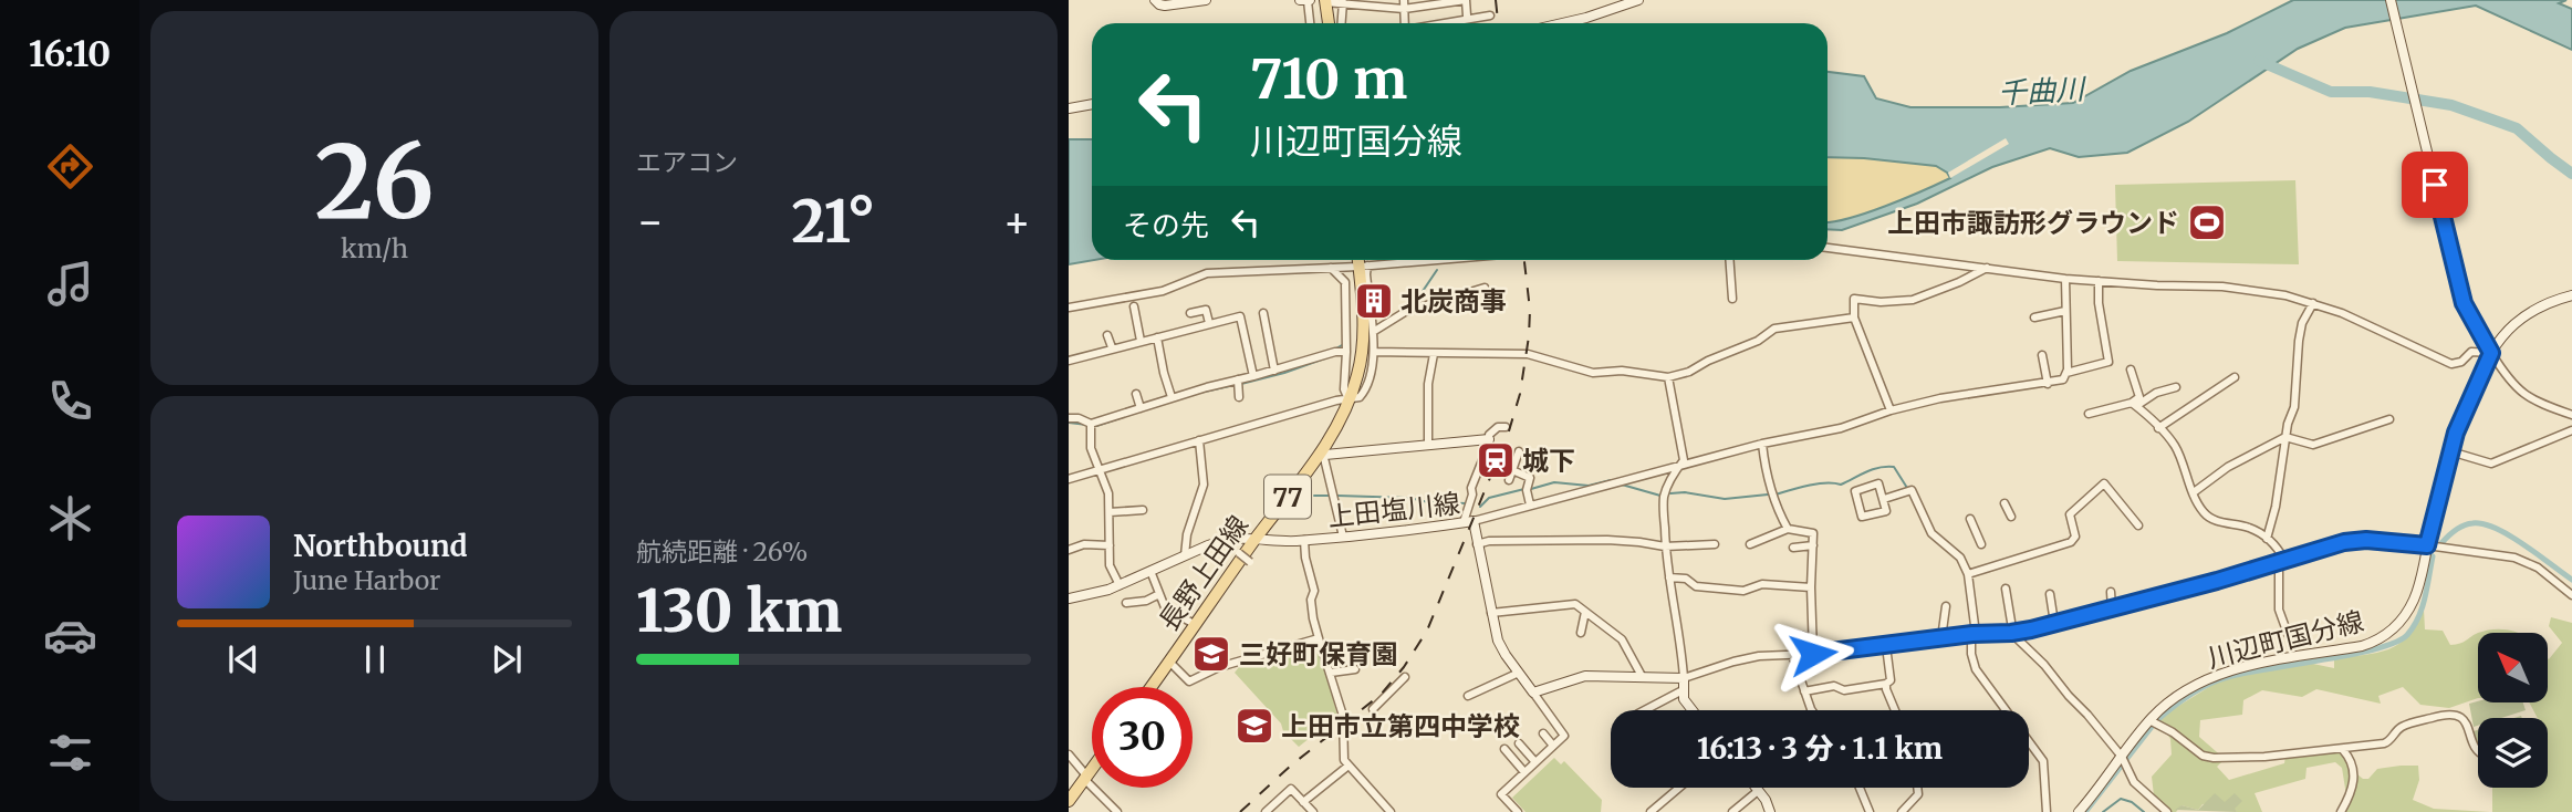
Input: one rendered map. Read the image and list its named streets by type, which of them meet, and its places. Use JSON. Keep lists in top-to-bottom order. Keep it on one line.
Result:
{"streets":{"main road":["77","長野上田線"],"street":["上田塩川線","川辺町国分線"]},"crossings":[["上田塩川線","長野上田線"]],"water":["千曲川"],"places":{"sports":["上田市諏訪形グラウンド"],"building":["北炭商事"],"station":["城下"],"school or university":["三好町保育園","上田市立第四中学校"]},"north":"top left","page":{"tabs":"16:10","tile":[["26","km/h"],"エアコン",["航続距離 · 26%","130 km"]],"turn":["710 m","川辺町国分線"],"then":"その先","heat":["−","21°","+"],"song":["Northbound","June Harbor"],"limit":"30","trip":"16:13 · 3 分 · 1.1 km"}}
